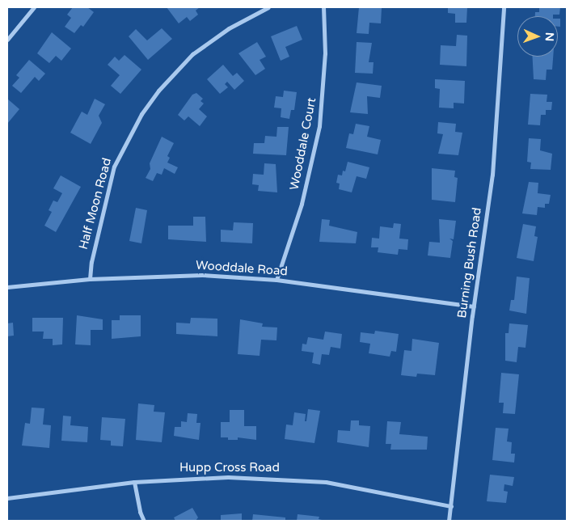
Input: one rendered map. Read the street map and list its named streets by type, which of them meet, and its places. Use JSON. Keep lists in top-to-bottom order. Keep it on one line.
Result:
{"streets":{"street":["Wooddale Court","Half Moon Road","Burning Bush Road","Wooddale Road","Hupp Cross Road"]},"crossings":[["Wooddale Court","Wooddale Road"],["Half Moon Road","Wooddale Road"],["Burning Bush Road","Wooddale Road"],["Burning Bush Road","Hupp Cross Road"]],"north":"right"}
